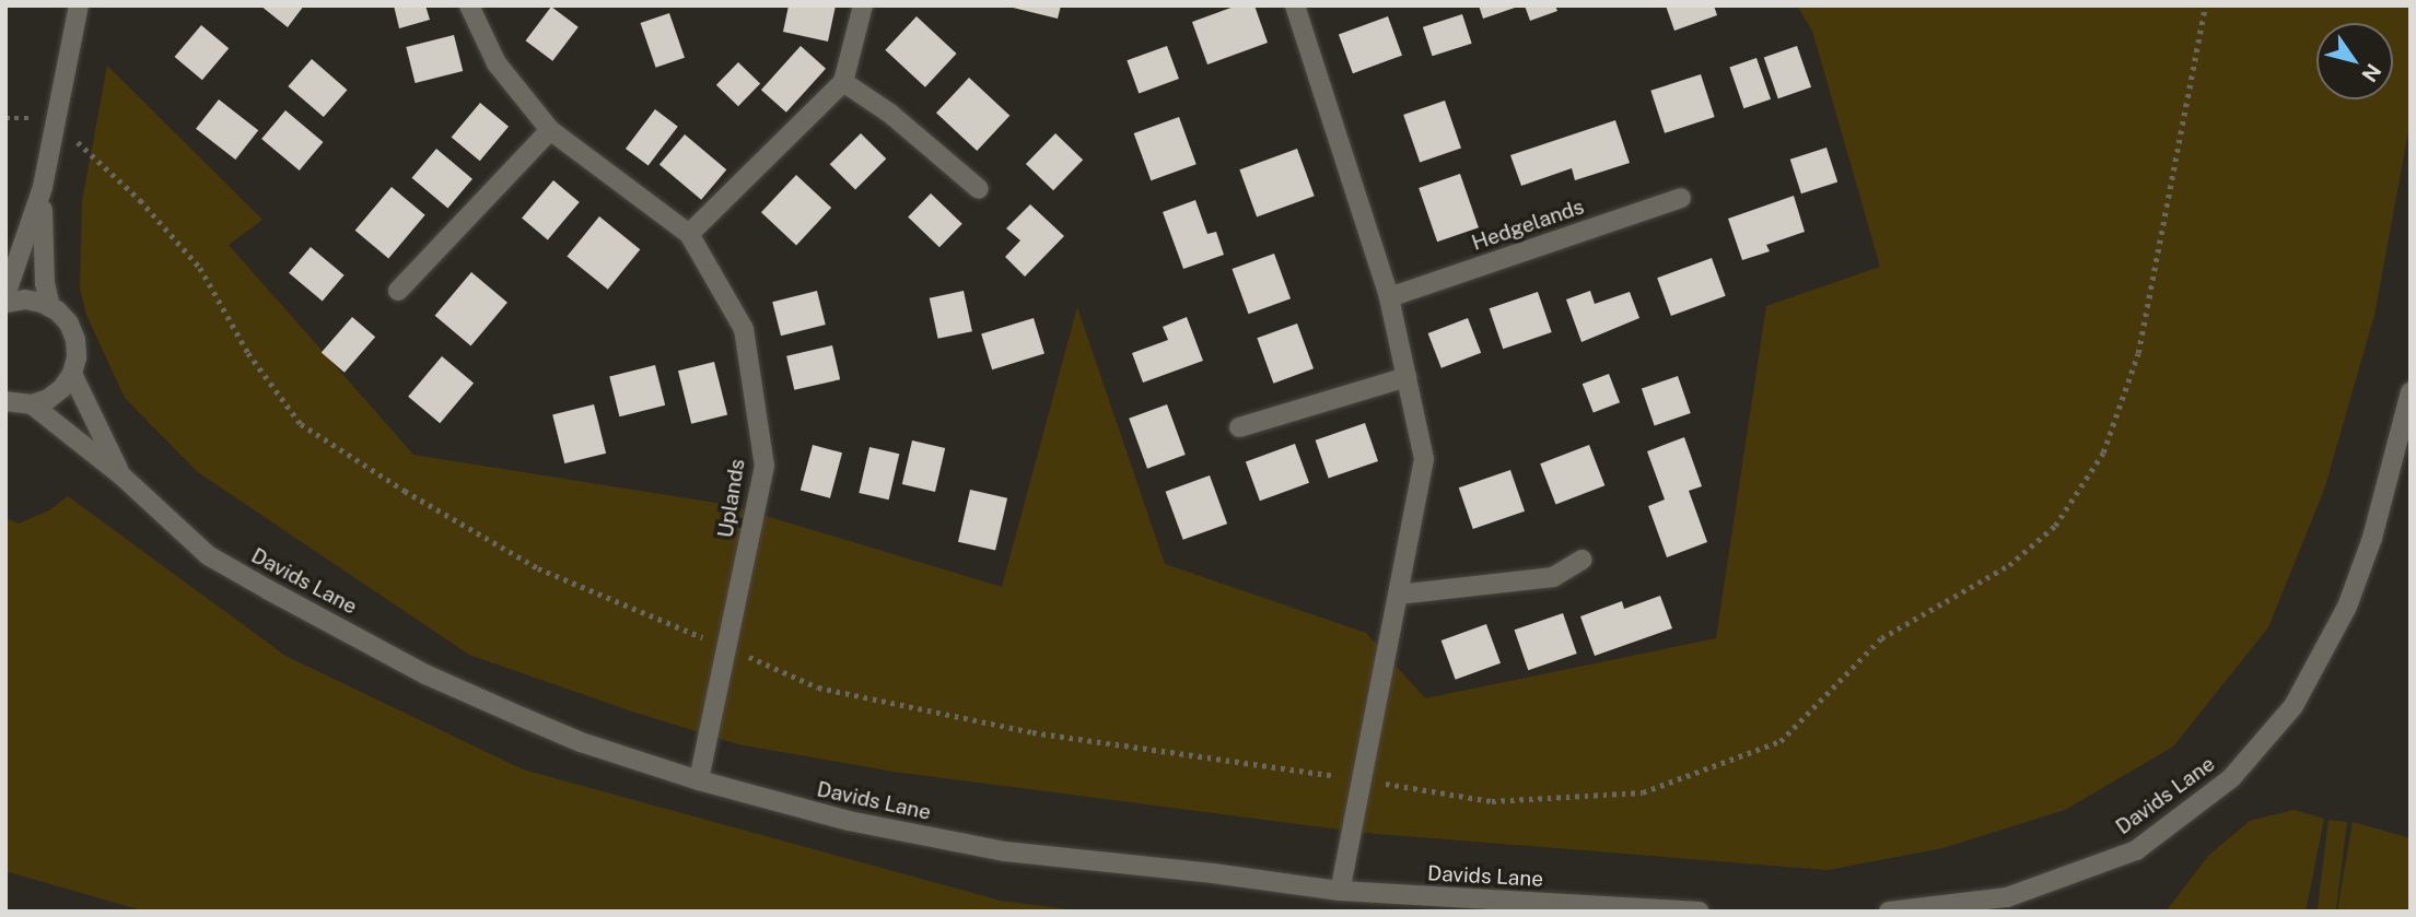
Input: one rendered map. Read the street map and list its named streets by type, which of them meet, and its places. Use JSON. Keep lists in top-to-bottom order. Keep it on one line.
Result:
{"streets":{"street":["Hedgelands","Uplands","Davids Lane"]},"crossings":[["Uplands","Davids Lane"]],"north":"bottom right"}
